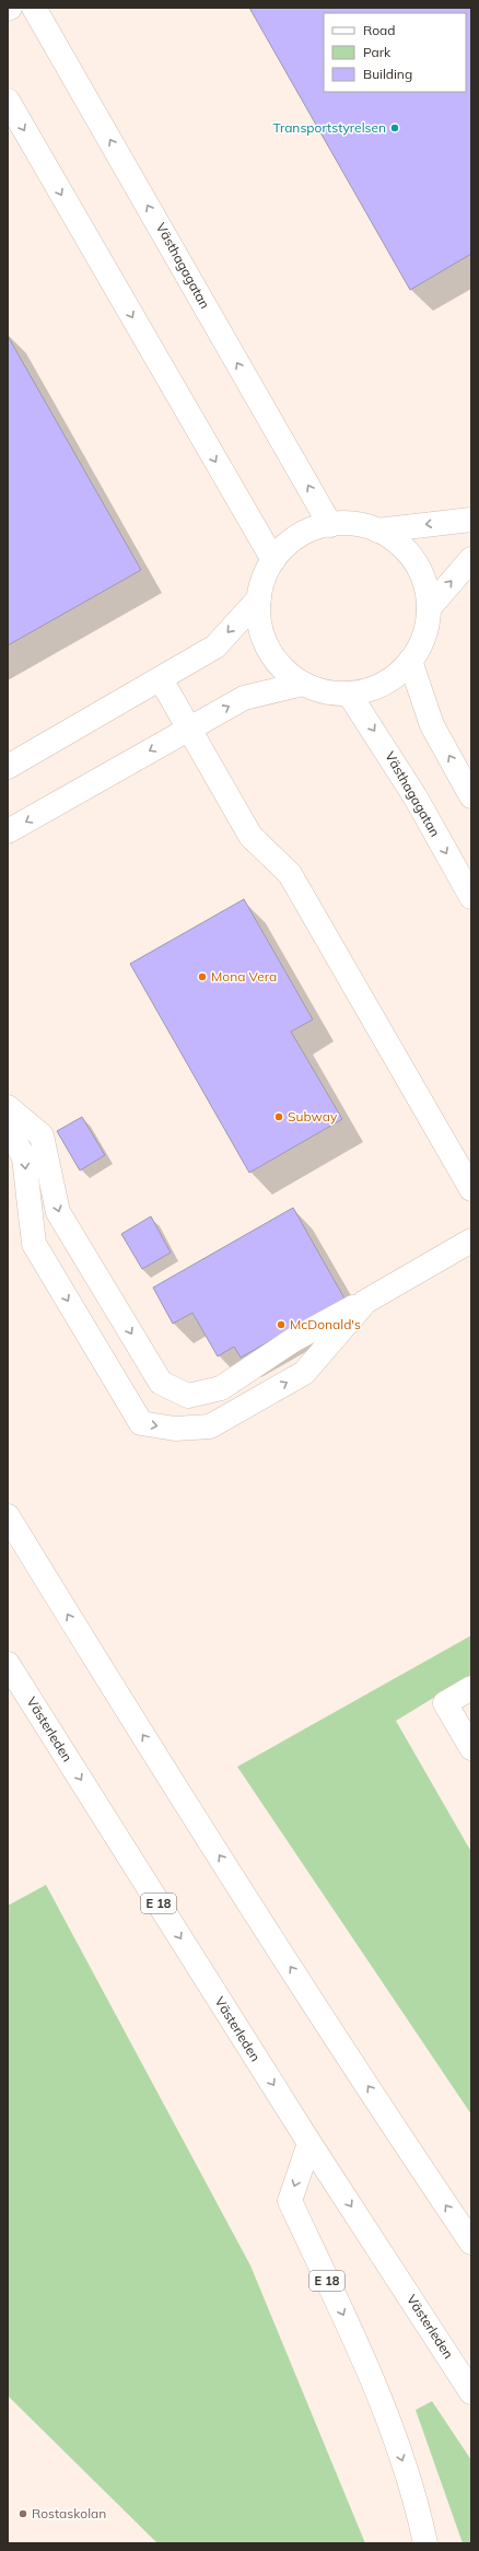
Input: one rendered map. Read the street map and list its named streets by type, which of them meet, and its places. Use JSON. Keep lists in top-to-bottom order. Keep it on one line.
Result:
{"streets":{"main road":["Västhagagatan","Västerleden","E 18"]},"crossings":[["Västerleden","E 18"]],"places":["Transportstyrelsen","Mona Vera","Subway","McDonald's","Rostaskolan"],"legend":["Road","Park","Building"]}
